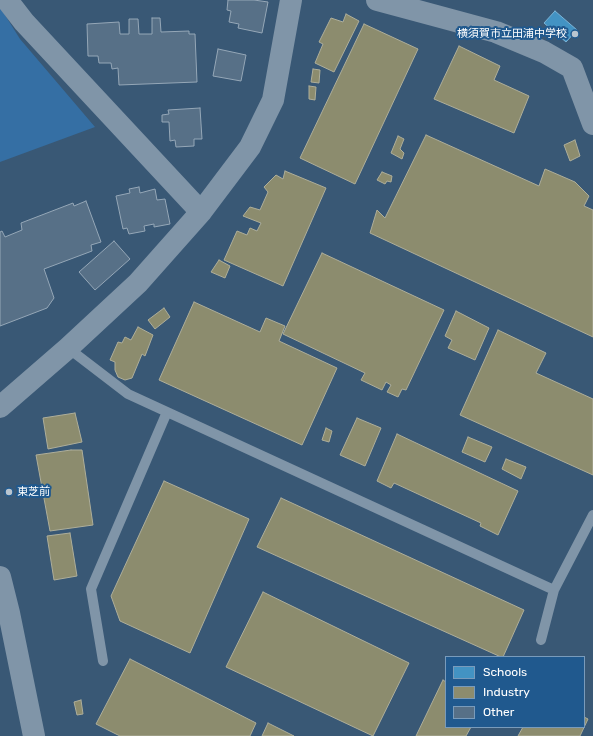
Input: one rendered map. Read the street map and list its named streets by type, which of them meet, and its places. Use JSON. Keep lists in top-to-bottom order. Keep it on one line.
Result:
{"places":["横須賀市立田浦中学校","東芝前"],"legend":["Schools","Industry","Other"]}
